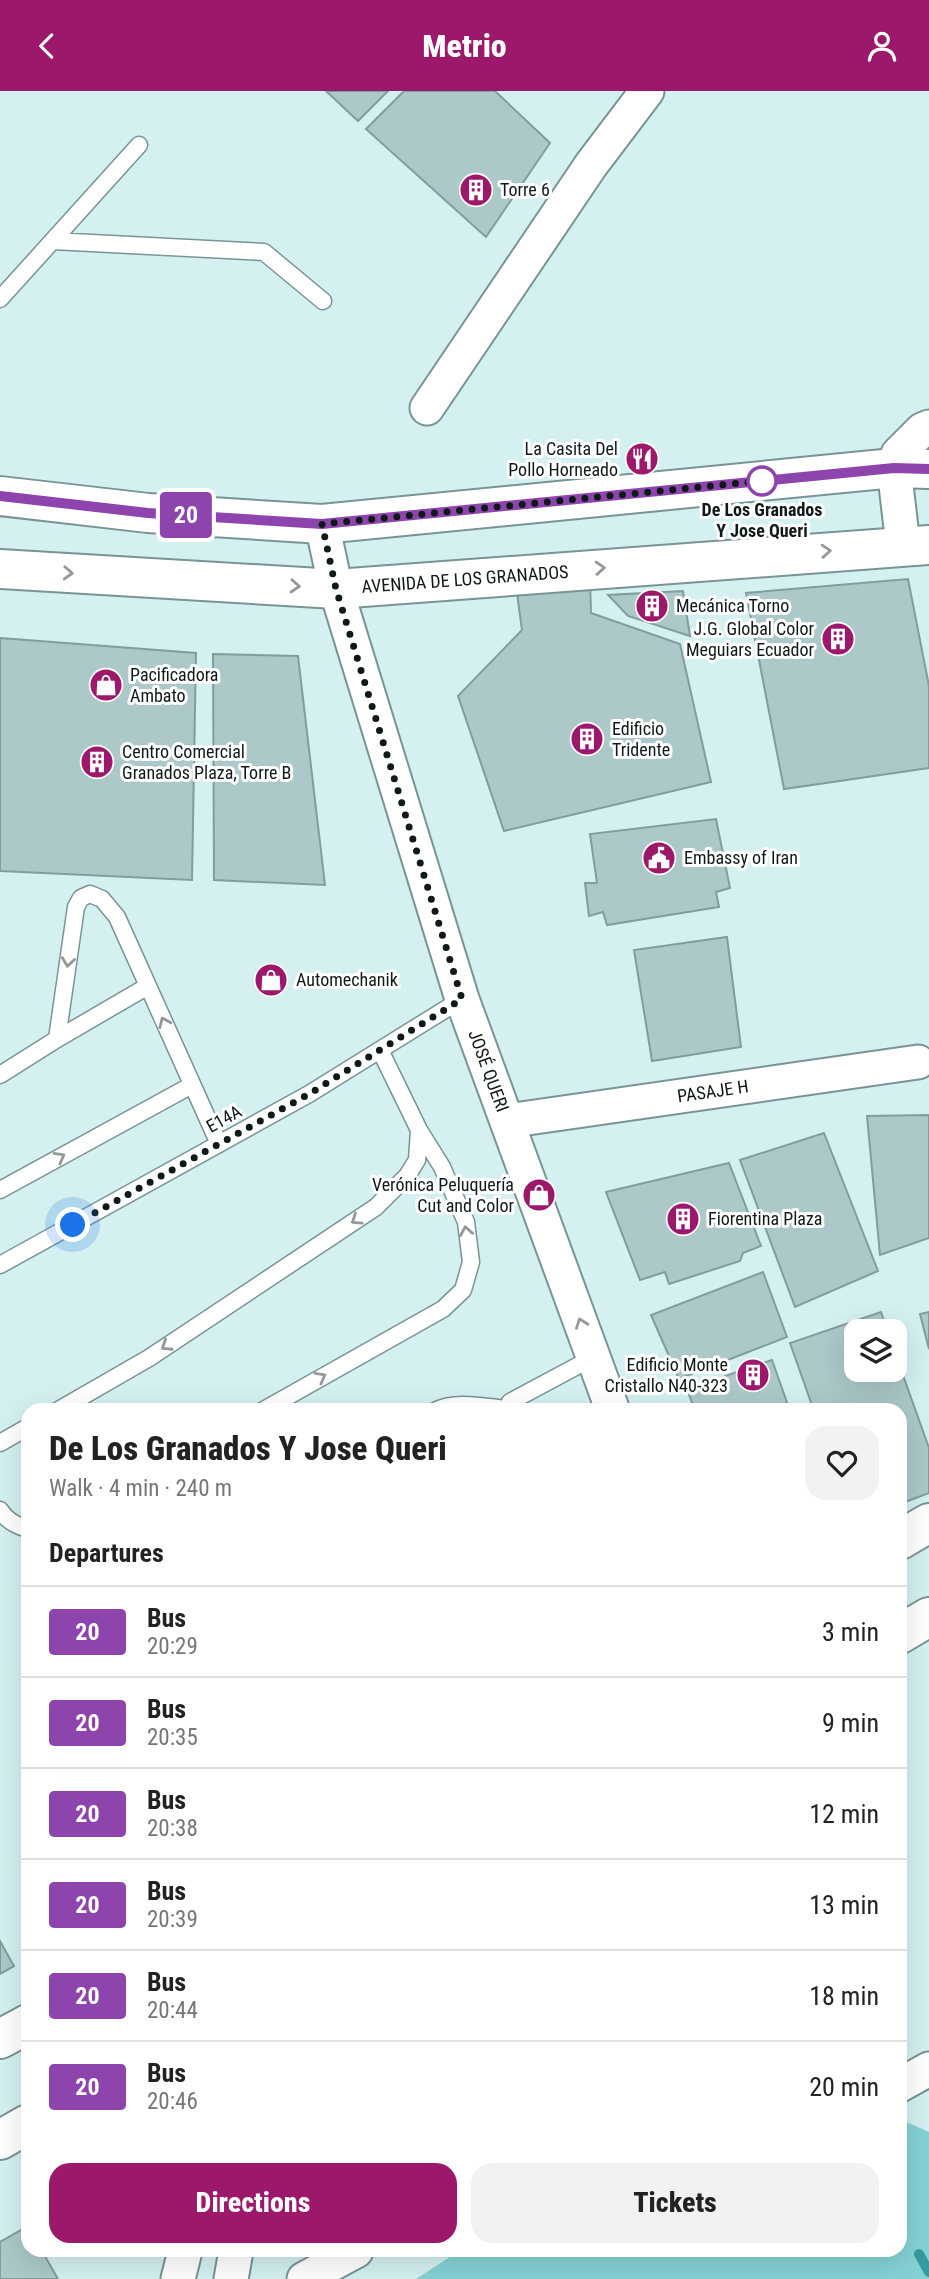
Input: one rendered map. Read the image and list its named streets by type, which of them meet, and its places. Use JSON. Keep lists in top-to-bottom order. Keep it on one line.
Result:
{"streets":{"main road":["AVENIDA DE LOS GRANADOS"],"street":["JOSÉ QUERI","PASAJE H"],"lane":["E14A"]},"crossings":[["AVENIDA DE LOS GRANADOS","JOSÉ QUERI"],["JOSÉ QUERI","PASAJE H"],["JOSÉ QUERI","E14A"]],"places":{"building":["Torre 6","Mecánica Torno","J.G. Global Color Meguiars Ecuador","Edificio Tridente","Centro Comercial Granados Plaza, Torre B","Fiorentina Plaza","Edificio Monte Cristallo N40-323"],"restaurant":["La Casita Del Pollo Horneado"],"other":["De Los Granados Y Jose Queri"],"shop":["Pacificadora Ambato","Automechanik","Verónica Peluquería Cut and Color"],"public building":["Embassy of Iran"]},"lines":["bus line 20"],"page":{"header":"Metrio","on_map":"20","heading":[["De Los Granados Y Jose Queri","Walk · 4 min · 240 m"],"Departures"],"list":[{"mark":"20","name":"Bus","note":"20:29","value":"3 min"},{"mark":"20","name":"Bus","note":"20:35","value":"9 min"},{"mark":"20","name":"Bus","note":"20:38","value":"12 min"},{"mark":"20","name":"Bus","note":"20:39","value":"13 min"},{"mark":"20","name":"Bus","note":"20:44","value":"18 min"},{"mark":"20","name":"Bus","note":"20:46","value":"20 min"}],"buttons":["Directions","Tickets"]}}
